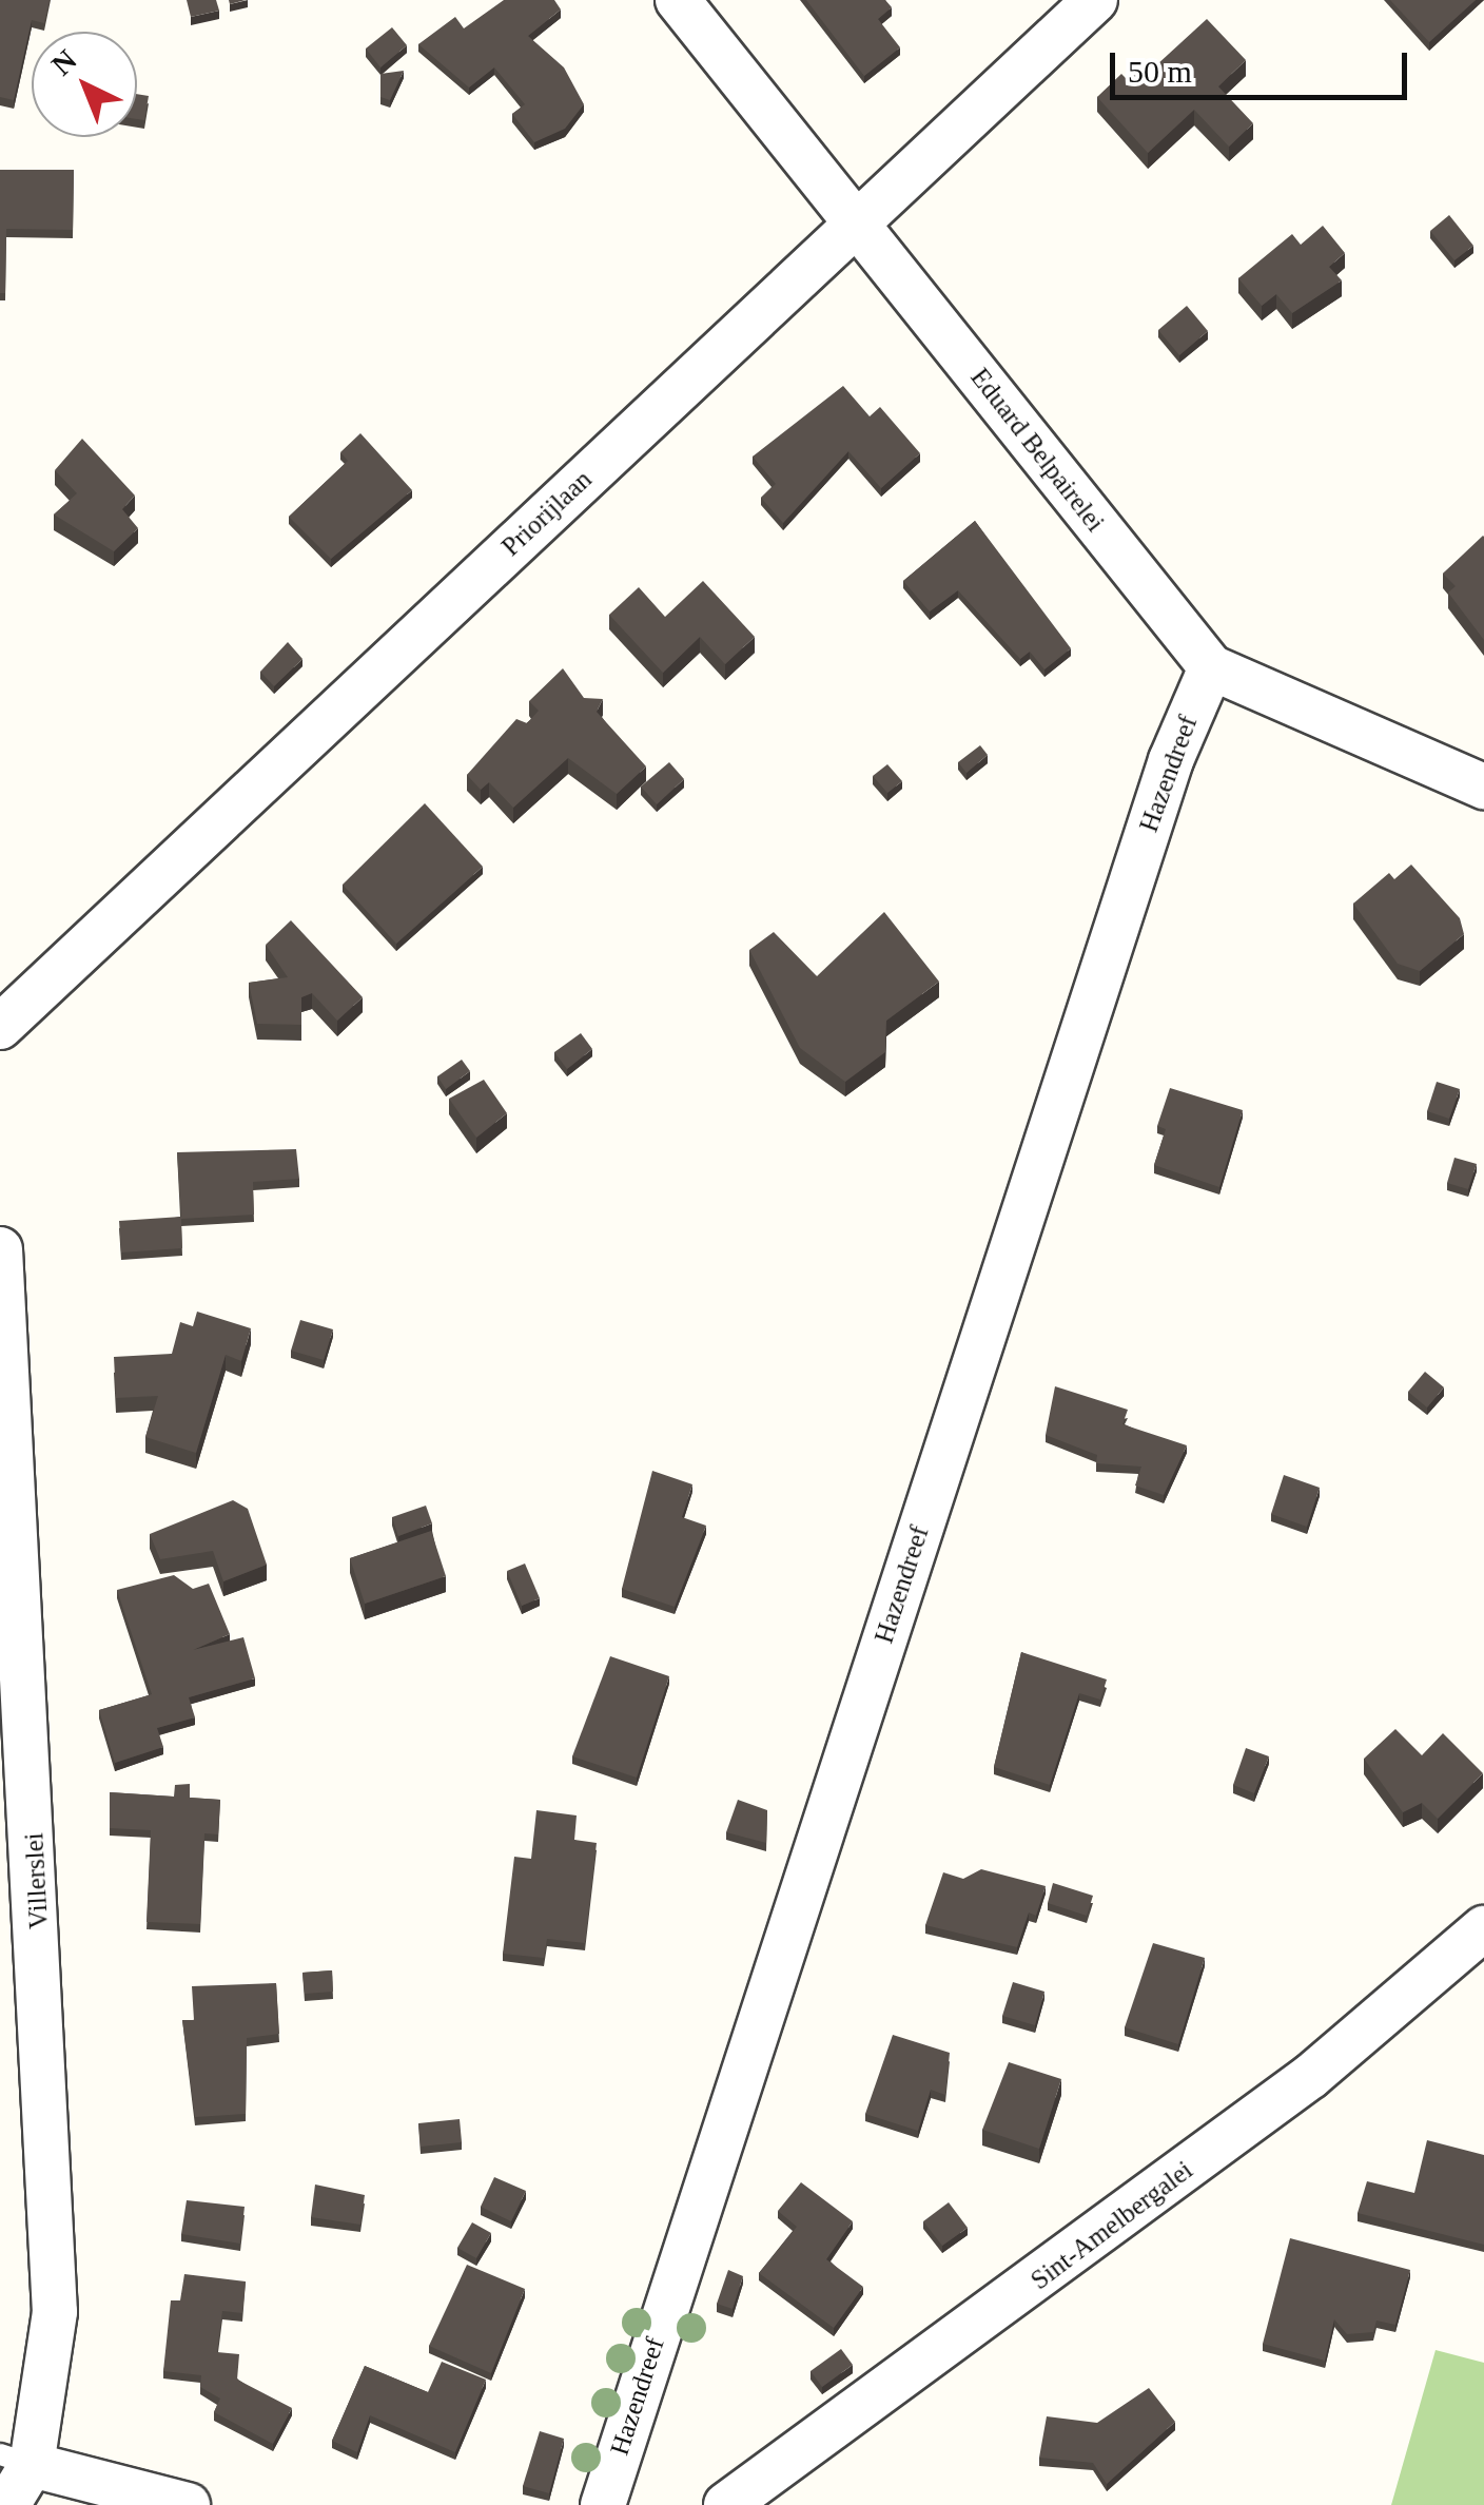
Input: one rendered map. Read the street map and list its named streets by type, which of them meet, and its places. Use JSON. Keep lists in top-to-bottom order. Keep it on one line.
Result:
{"streets":{"street":["Eduard Belpairelei","Priorijlaan","Hazendreef","Villerslei","Sint-Amelbergalei"]},"crossings":[["Eduard Belpairelei","Priorijlaan"],["Eduard Belpairelei","Hazendreef"]],"scale_bar":"50 m","north":"top left"}
